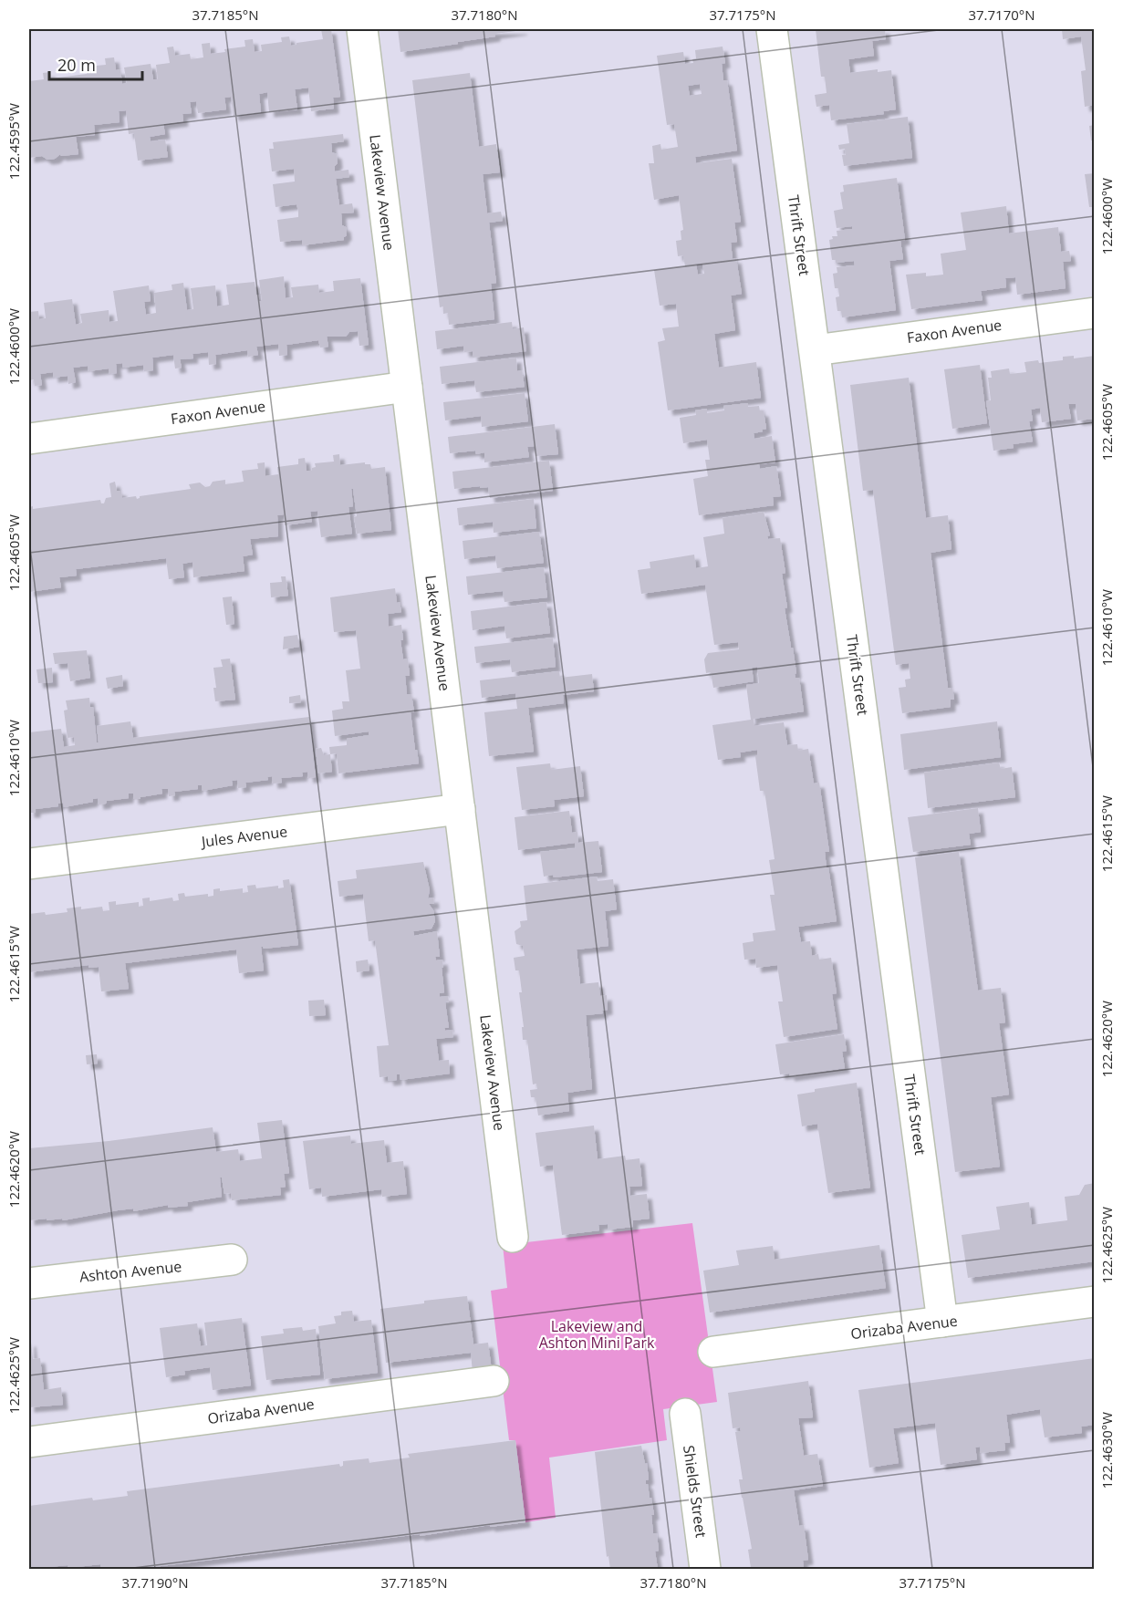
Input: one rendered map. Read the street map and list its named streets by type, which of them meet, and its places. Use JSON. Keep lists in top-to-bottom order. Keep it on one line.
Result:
{"streets":{"street":["Lakeview Avenue","Thrift Street","Faxon Avenue","Jules Avenue","Ashton Avenue","Orizaba Avenue","Shields Street"]},"crossings":[["Lakeview Avenue","Faxon Avenue"],["Lakeview Avenue","Jules Avenue"],["Thrift Street","Faxon Avenue"],["Thrift Street","Orizaba Avenue"]],"parks":["Lakeview and Ashton Mini Park"],"scale_bar":"20 m","coordinates":["37.7185°N","37.7180°N","37.7175°N","37.7170°N","122.4595°W","122.4600°W","122.4605°W","122.4610°W","122.4615°W","122.4620°W","122.4625°W","122.4630°W","37.7190°N"]}
